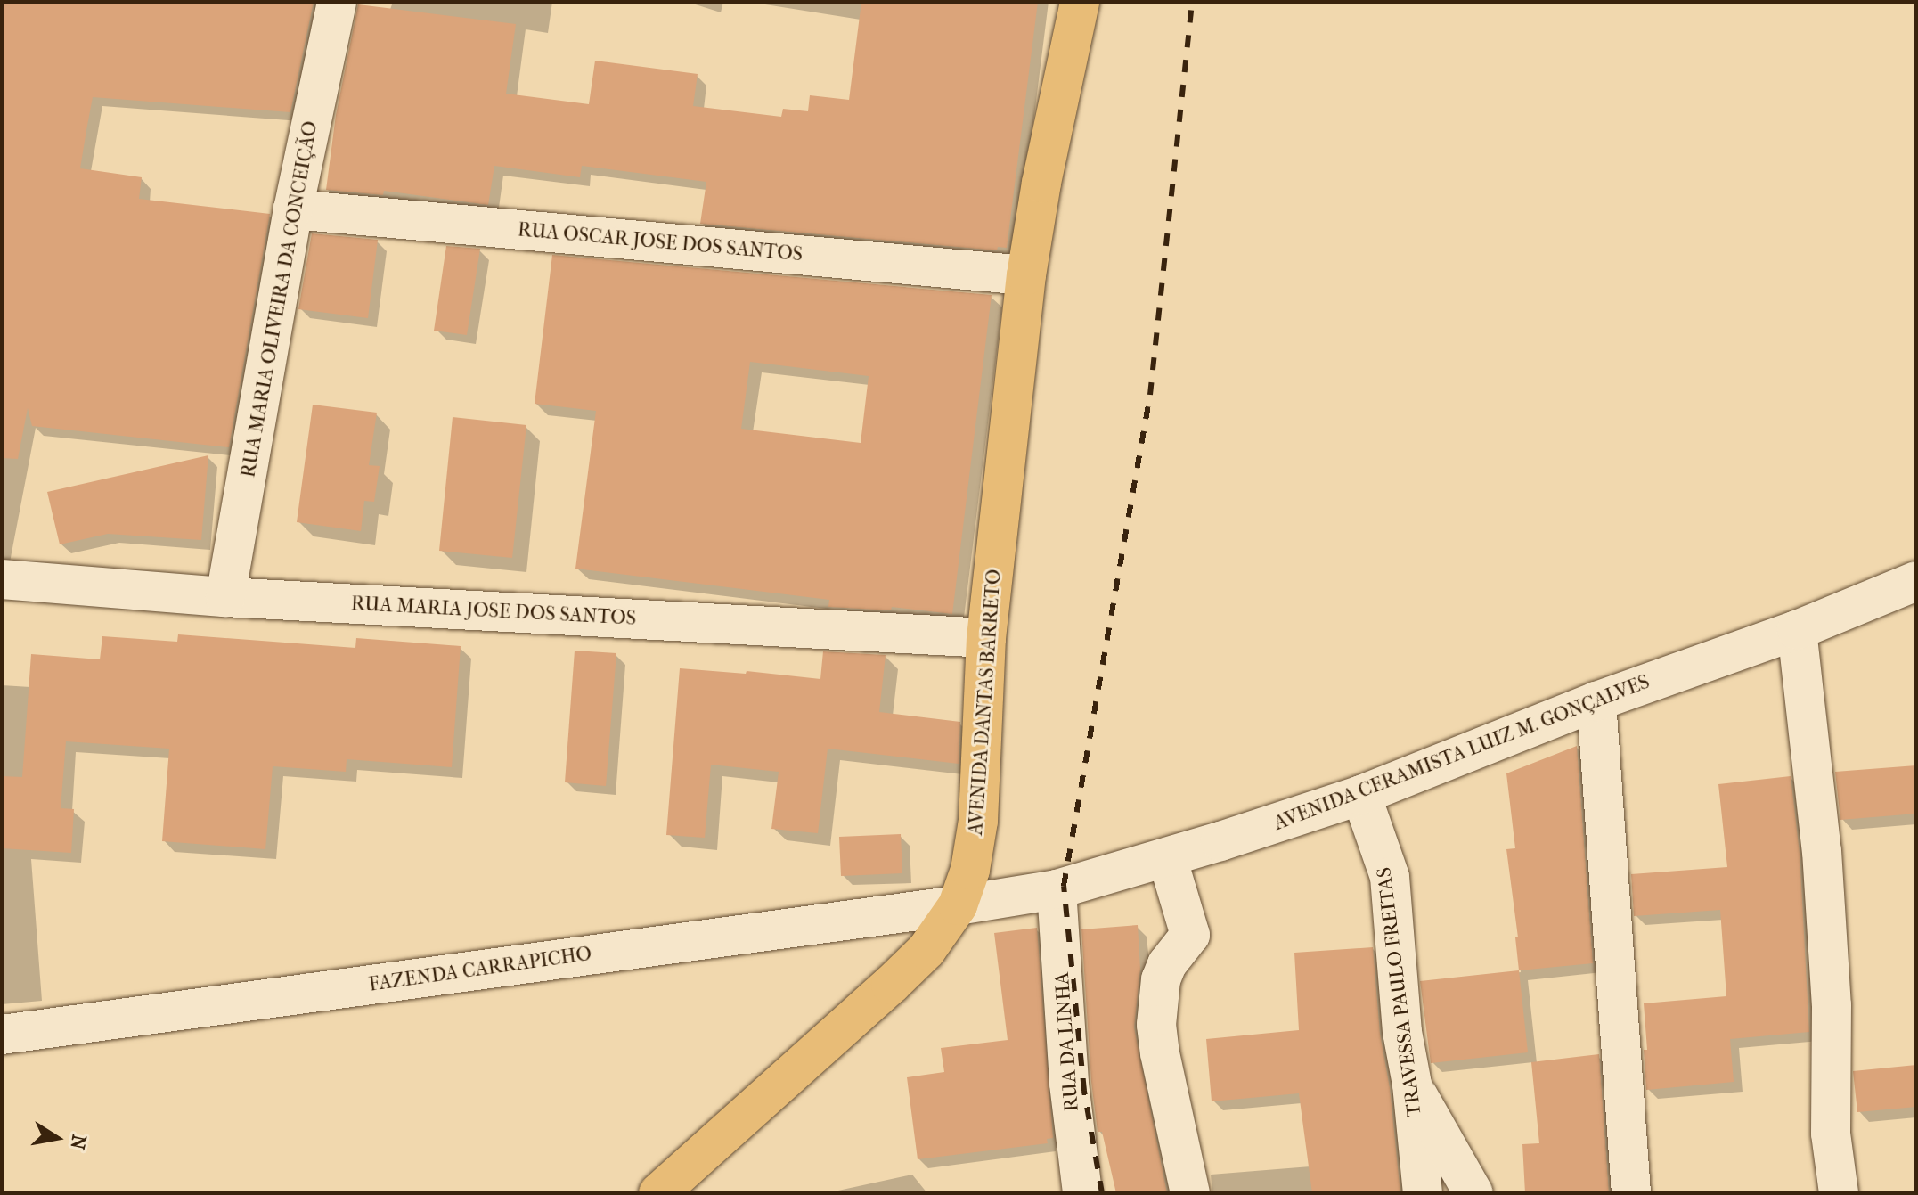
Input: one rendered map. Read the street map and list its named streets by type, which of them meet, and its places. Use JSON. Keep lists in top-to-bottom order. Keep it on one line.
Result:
{"streets":{"main road":["AVENIDA DANTAS BARRETO"],"street":["RUA OSCAR JOSE DOS SANTOS","RUA MARIA OLIVEIRA DA CONCEIÇÃO","RUA MARIA JOSE DOS SANTOS","AVENIDA CERAMISTA LUIZ M. GONÇALVES","FAZENDA CARRAPICHO","TRAVESSA PAULO FREITAS","RUA DA LINHA"]},"crossings":[["RUA OSCAR JOSE DOS SANTOS","RUA MARIA OLIVEIRA DA CONCEIÇÃO"],["RUA OSCAR JOSE DOS SANTOS","AVENIDA DANTAS BARRETO"],["RUA MARIA OLIVEIRA DA CONCEIÇÃO","RUA MARIA JOSE DOS SANTOS"],["RUA MARIA JOSE DOS SANTOS","AVENIDA DANTAS BARRETO"],["AVENIDA DANTAS BARRETO","AVENIDA CERAMISTA LUIZ M. GONÇALVES"],["AVENIDA DANTAS BARRETO","FAZENDA CARRAPICHO"],["AVENIDA CERAMISTA LUIZ M. GONÇALVES","FAZENDA CARRAPICHO"],["AVENIDA CERAMISTA LUIZ M. GONÇALVES","TRAVESSA PAULO FREITAS"],["AVENIDA CERAMISTA LUIZ M. GONÇALVES","RUA DA LINHA"]],"north":"right"}
